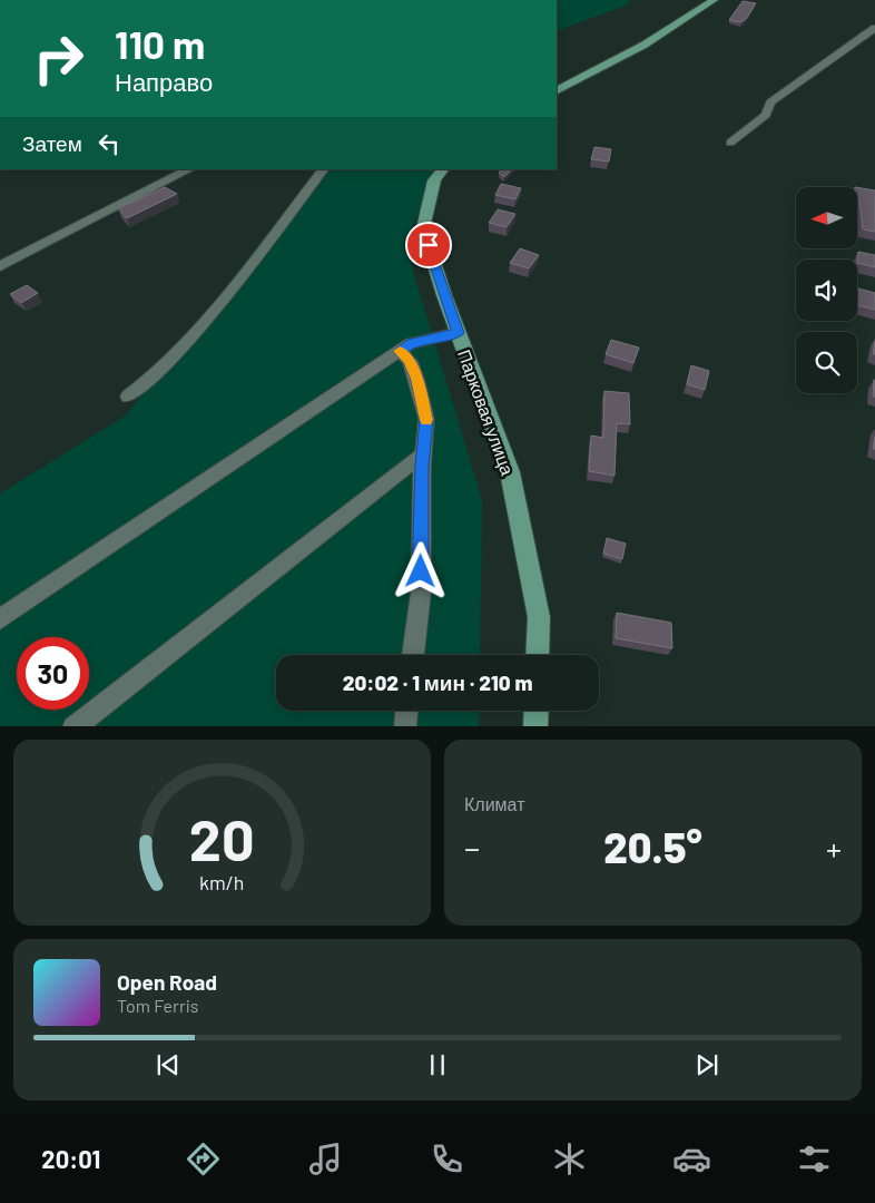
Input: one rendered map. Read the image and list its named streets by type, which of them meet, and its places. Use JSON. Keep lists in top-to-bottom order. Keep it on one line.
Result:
{"streets":{"main road":["Парковая улица"]},"north":"left","page":{"turn":["110 m","Направо"],"then":"Затем","limit":"30","trip":"20:02 · 1 мин · 210 m","tile":"Климат","heat":["−","20.5°","+"],"song":["Open Road","Tom Ferris"],"tabs":"20:01","gauge":["20","km/h"]}}
